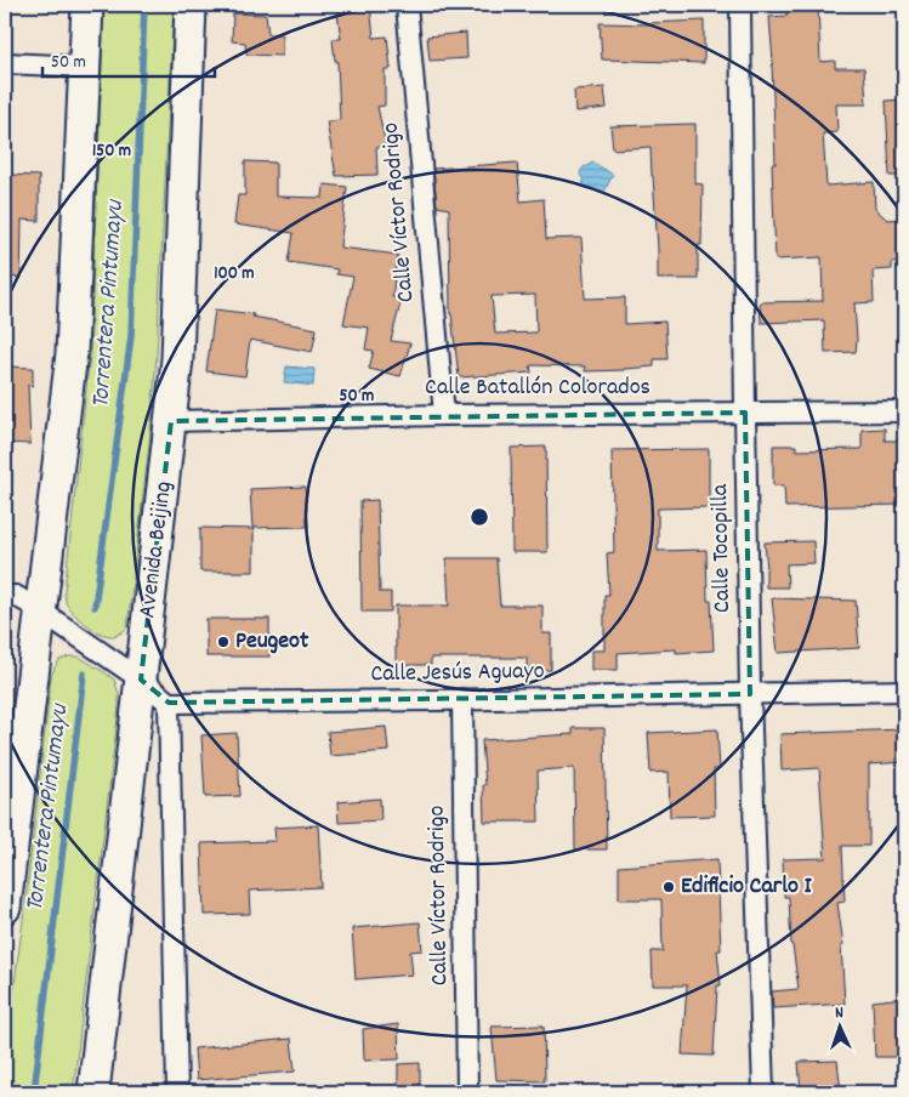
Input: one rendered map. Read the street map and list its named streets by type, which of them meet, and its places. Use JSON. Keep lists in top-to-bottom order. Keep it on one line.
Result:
{"streets":{"main road":["Avenida Beijing"],"street":["Calle Víctor Rodrigo","Calle Batallón Colorados","Calle Tocopilla","Calle Jesús Aguayo"]},"crossings":[["Calle Víctor Rodrigo","Calle Batallón Colorados"],["Calle Víctor Rodrigo","Calle Jesús Aguayo"],["Calle Batallón Colorados","Calle Tocopilla"],["Calle Batallón Colorados","Avenida Beijing"],["Calle Tocopilla","Calle Jesús Aguayo"]],"water":["Torrentera Pintumayu"],"places":["Peugeot","Edificio Carlo I"],"scale_bar":"50 m","north":"top","rings":["150 m","100 m","50 m"]}
